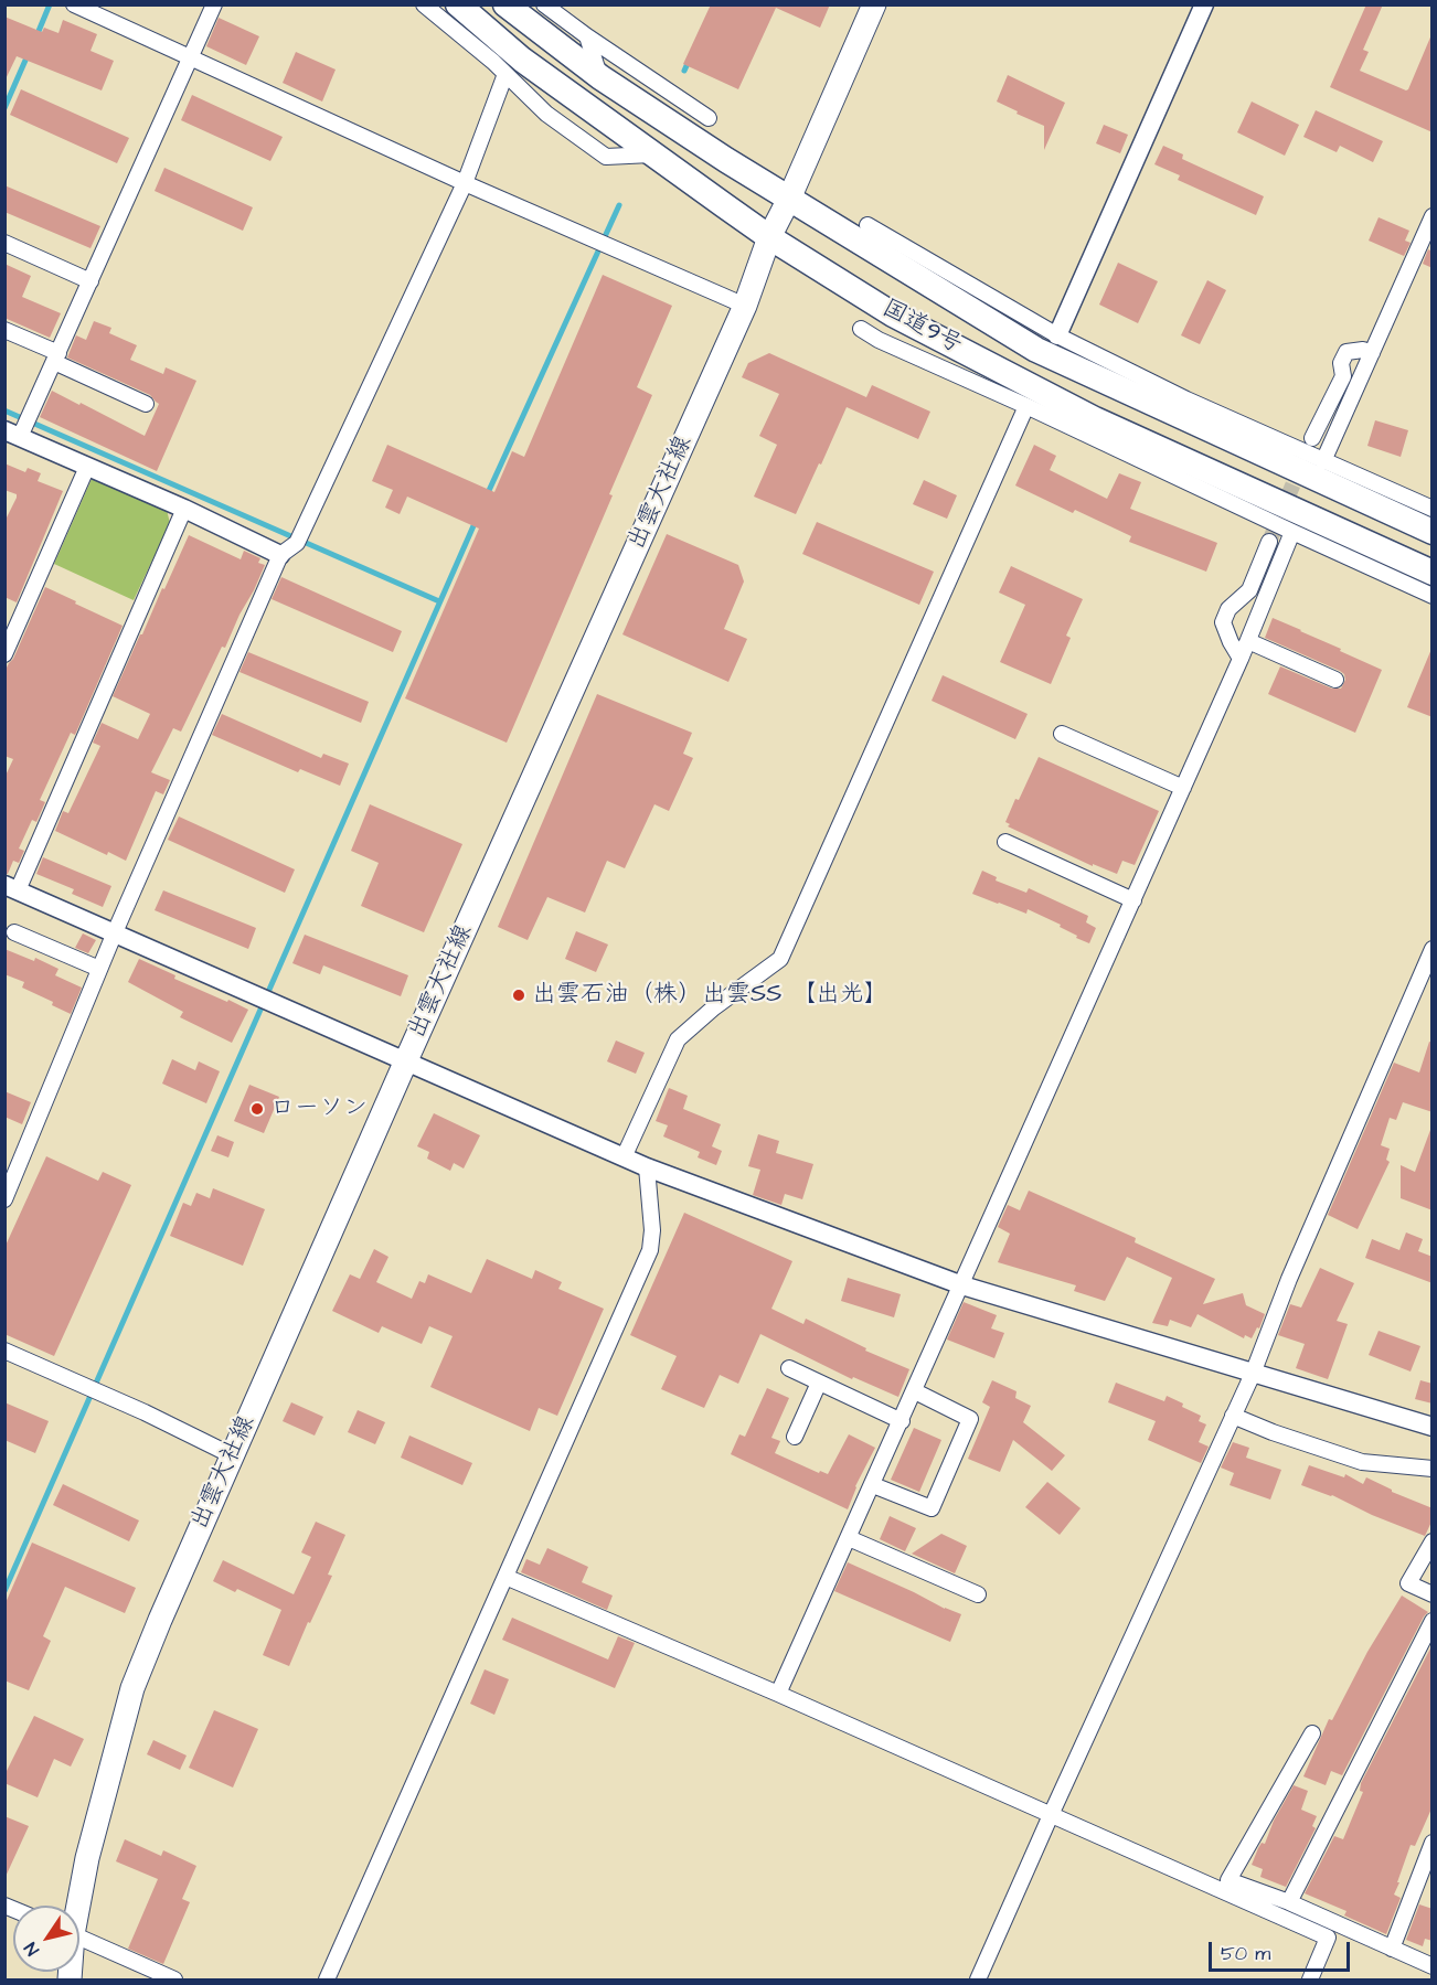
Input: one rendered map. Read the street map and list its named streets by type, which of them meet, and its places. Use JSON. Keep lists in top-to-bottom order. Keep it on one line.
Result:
{"streets":{"highway":["国道9号"],"main road":["出雲大社線"]},"crossings":[["国道9号","出雲大社線"]],"places":["出雲石油（株）出雲SS 【出光】","ローソン"],"scale_bar":"50 m","north":"bottom left"}
